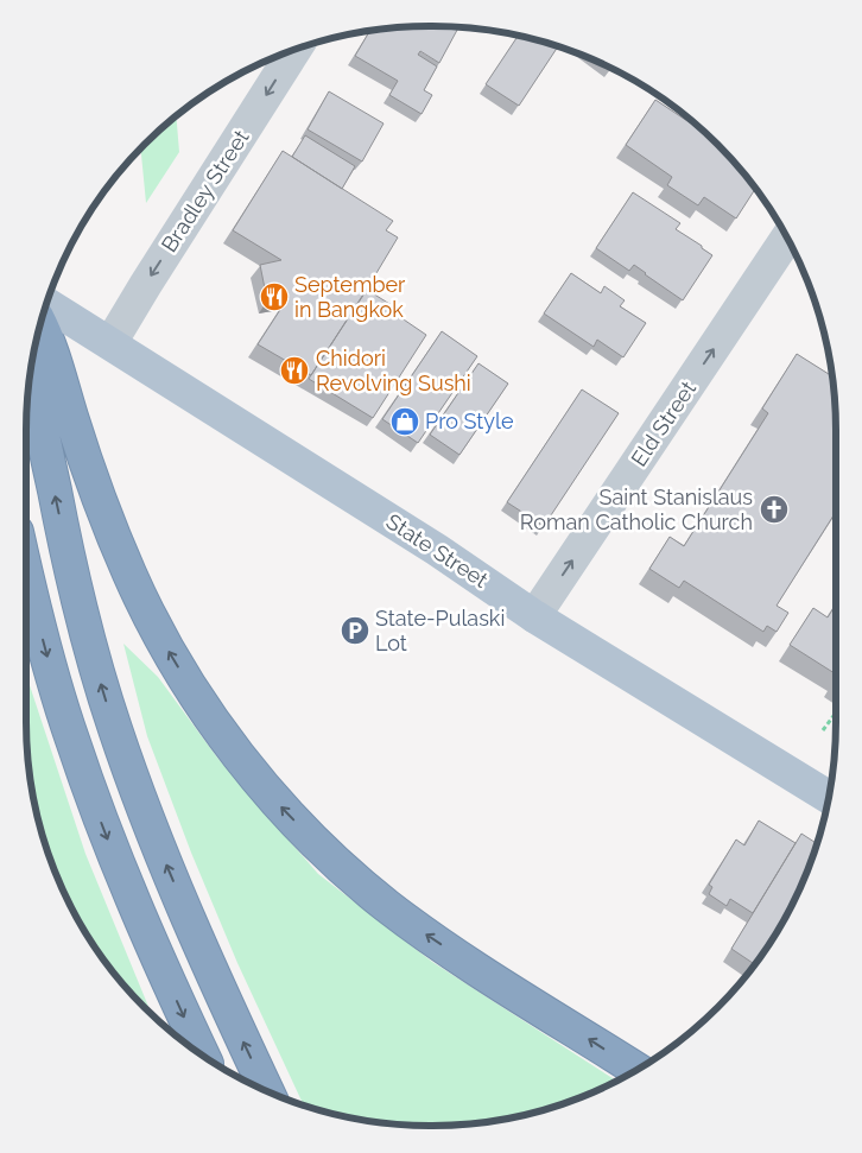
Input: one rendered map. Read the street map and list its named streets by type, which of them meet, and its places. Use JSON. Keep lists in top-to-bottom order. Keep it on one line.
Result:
{"streets":{"main road":["State Street"],"street":["Bradley Street","Eld Street"]},"crossings":[["Bradley Street","State Street"],["Eld Street","State Street"]],"one_way":["Bradley Street","Eld Street"],"places":{"restaurant":["September in Bangkok","Chidori Revolving Sushi"],"shop":["Pro Style"],"church":["Saint Stanislaus Roman Catholic Church"],"parking":["State-Pulaski Lot"]}}
